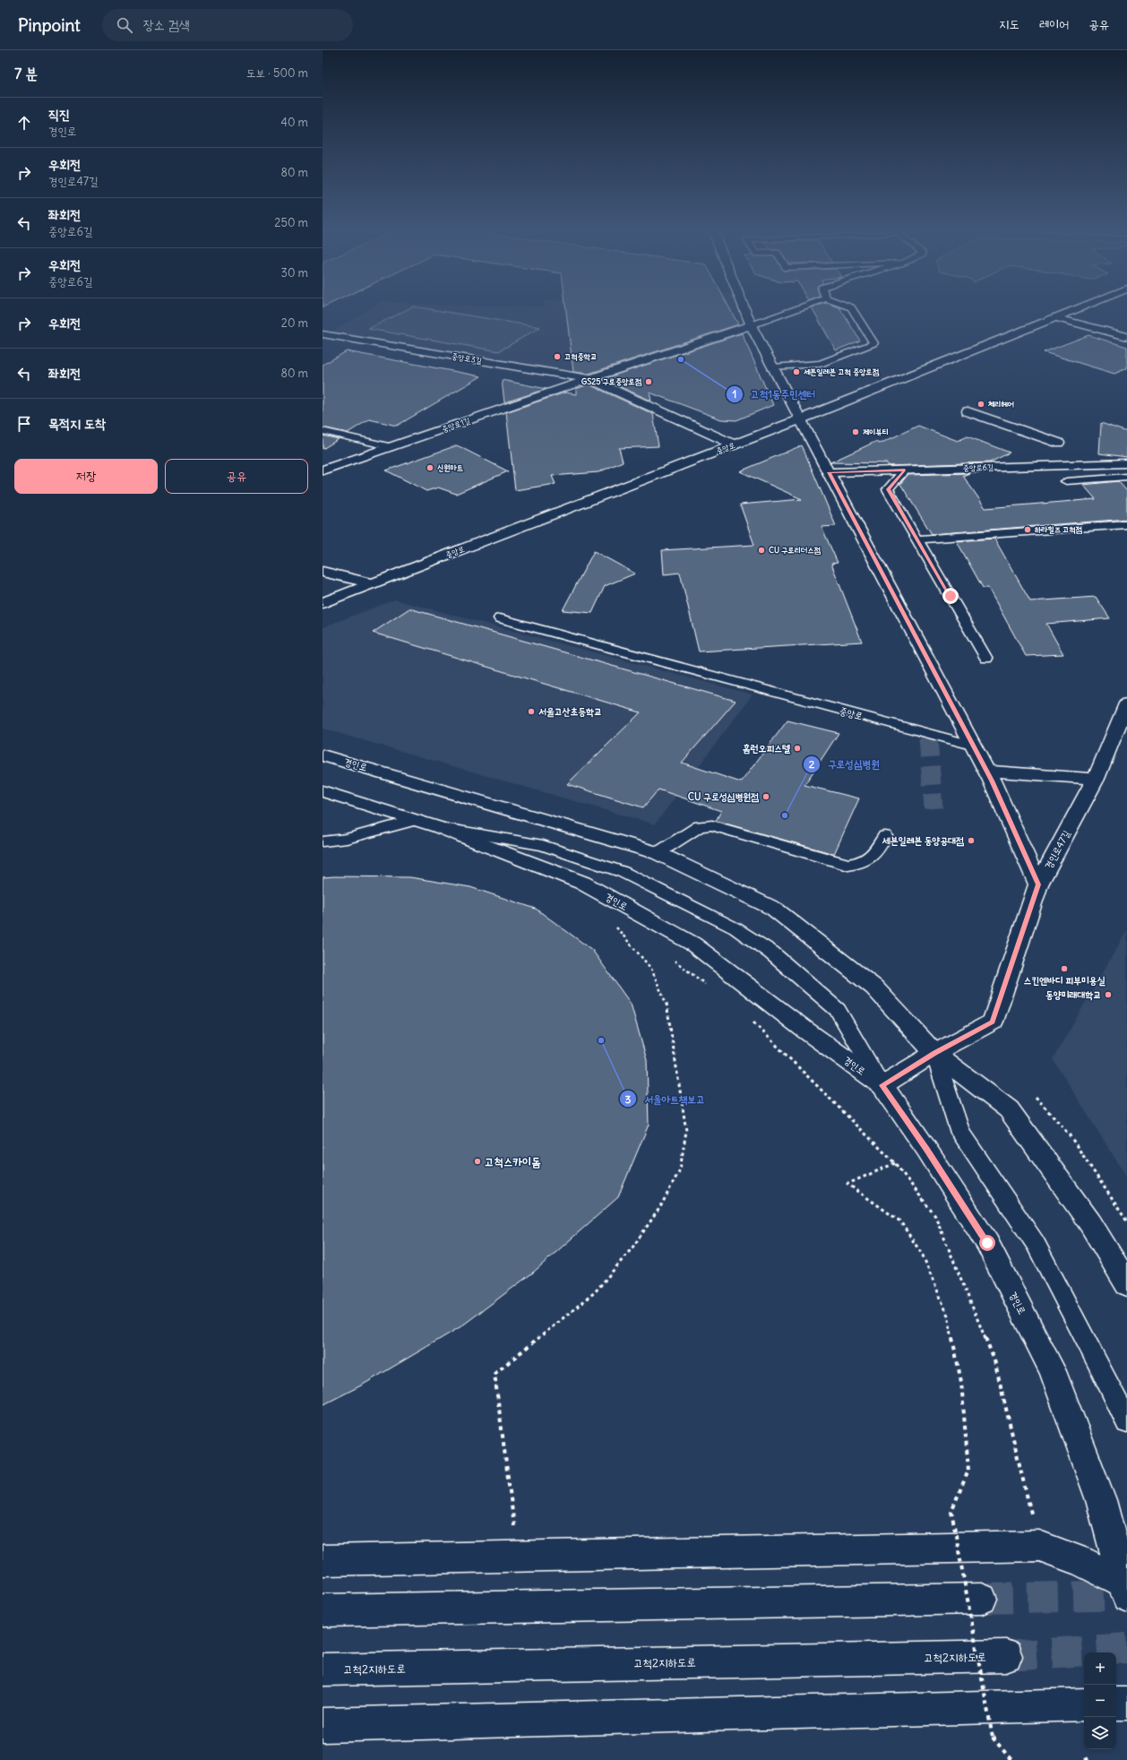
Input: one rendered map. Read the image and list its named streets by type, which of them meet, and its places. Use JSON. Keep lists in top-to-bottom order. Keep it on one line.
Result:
{"streets":{"street":["중앙로3길","중앙로1길","중앙로","중앙로6길","경인로","경인로47길","고척2지하도로"]},"crossings":[["중앙로3길","중앙로1길"],["중앙로3길","중앙로"],["경인로","경인로47길"]],"places":["고척중학교","고척1동주민센터","세븐일레븐 고척 중앙로점","GS25 구로중앙로점","체리헤어","제이뷰티","신원마트","하라힐즈 고척점","CU 구로리더스점","서울고산초등학교","홈런오피스텔","CU 구로성심병원점","구로성심병원","세븐일레븐 동양공대점","스킨엔바디 피부미용실","동양미래대학교","서울아트책보고","고척스카이돔"],"page":{"header":"Pinpoint","search":"장소 검색","nav":["지도","레이어","공유"],"heading":["7 분","도보 · 500 m"],"list":[["직진","경인로","40 m"],["우회전","경인로47길","80 m"],["좌회전","중앙로6길","250 m"],["우회전","중앙로6길","30 m"],["우회전","20 m"],["좌회전","80 m"],"목적지 도착"],"buttons":["저장","공유"],"map_buttons":["+","−"]}}
